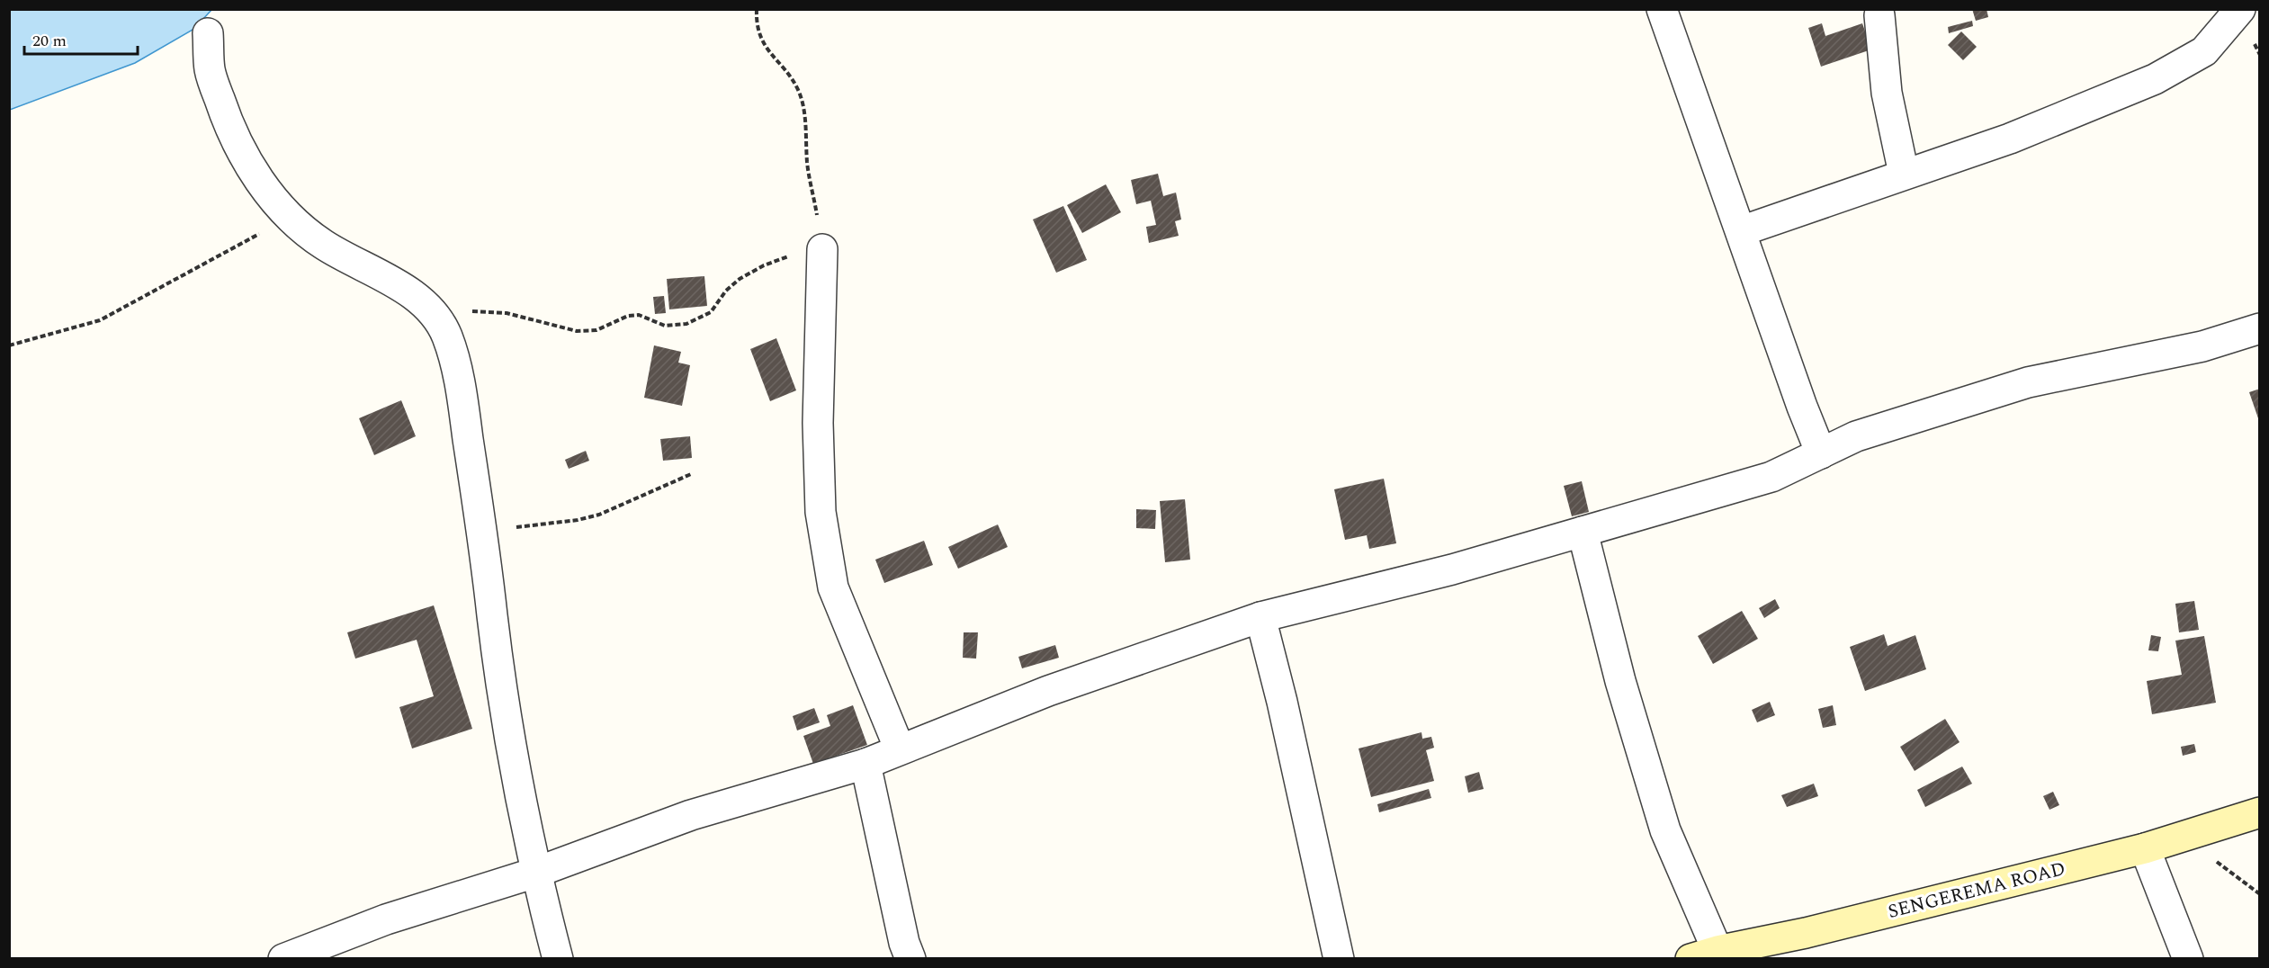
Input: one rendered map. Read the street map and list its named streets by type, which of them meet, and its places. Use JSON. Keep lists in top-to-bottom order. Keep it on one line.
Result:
{"streets":{"main road":["SENGEREMA ROAD"]},"scale_bar":"20 m"}
